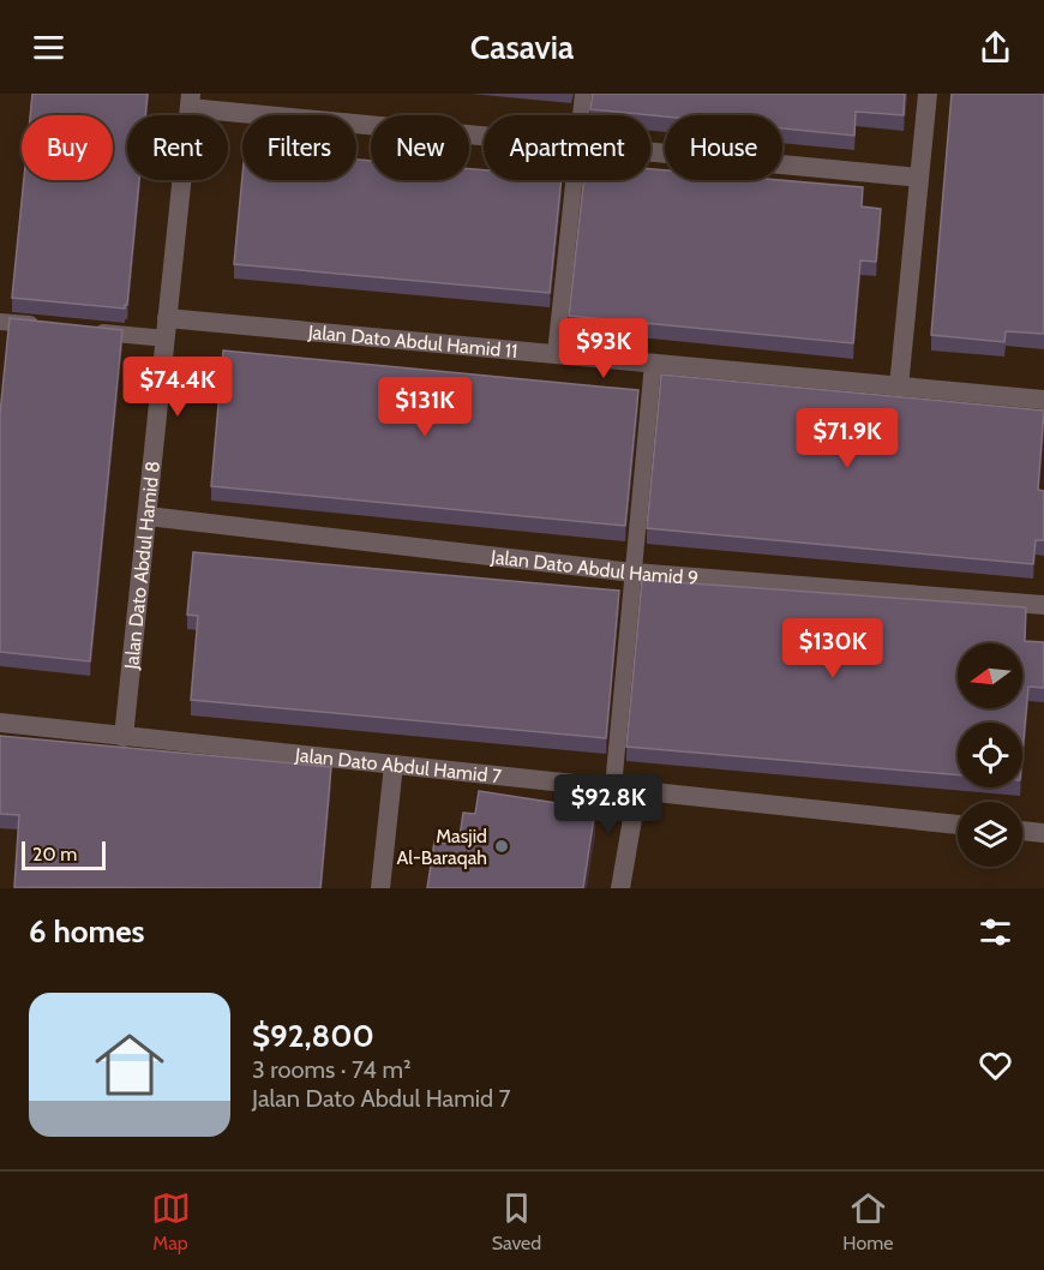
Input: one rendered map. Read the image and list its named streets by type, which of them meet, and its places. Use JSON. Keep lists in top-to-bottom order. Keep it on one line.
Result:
{"streets":{"street":["Jalan Dato Abdul Hamid 11","Jalan Dato Abdul Hamid 8","Jalan Dato Abdul Hamid 9","Jalan Dato Abdul Hamid 7"]},"crossings":[["Jalan Dato Abdul Hamid 11","Jalan Dato Abdul Hamid 8"],["Jalan Dato Abdul Hamid 8","Jalan Dato Abdul Hamid 9"],["Jalan Dato Abdul Hamid 8","Jalan Dato Abdul Hamid 7"]],"places":["Masjid Al-Baraqah"],"scale_bar":"20 m","north":"left","page":{"header":"Casavia","chip":["Buy","Rent","Filters","New","Apartment","House"],"price":["$93K","$74.4K","$131K","$71.9K","$130K","$92.8K"],"scale":"20 m","heading":"6 homes","list":[{"name":"$92,800","note":"3 rooms · 74 m² · Jalan Dato Abdul Hamid 7"}],"tabs":["Map","Saved","Home"]}}
